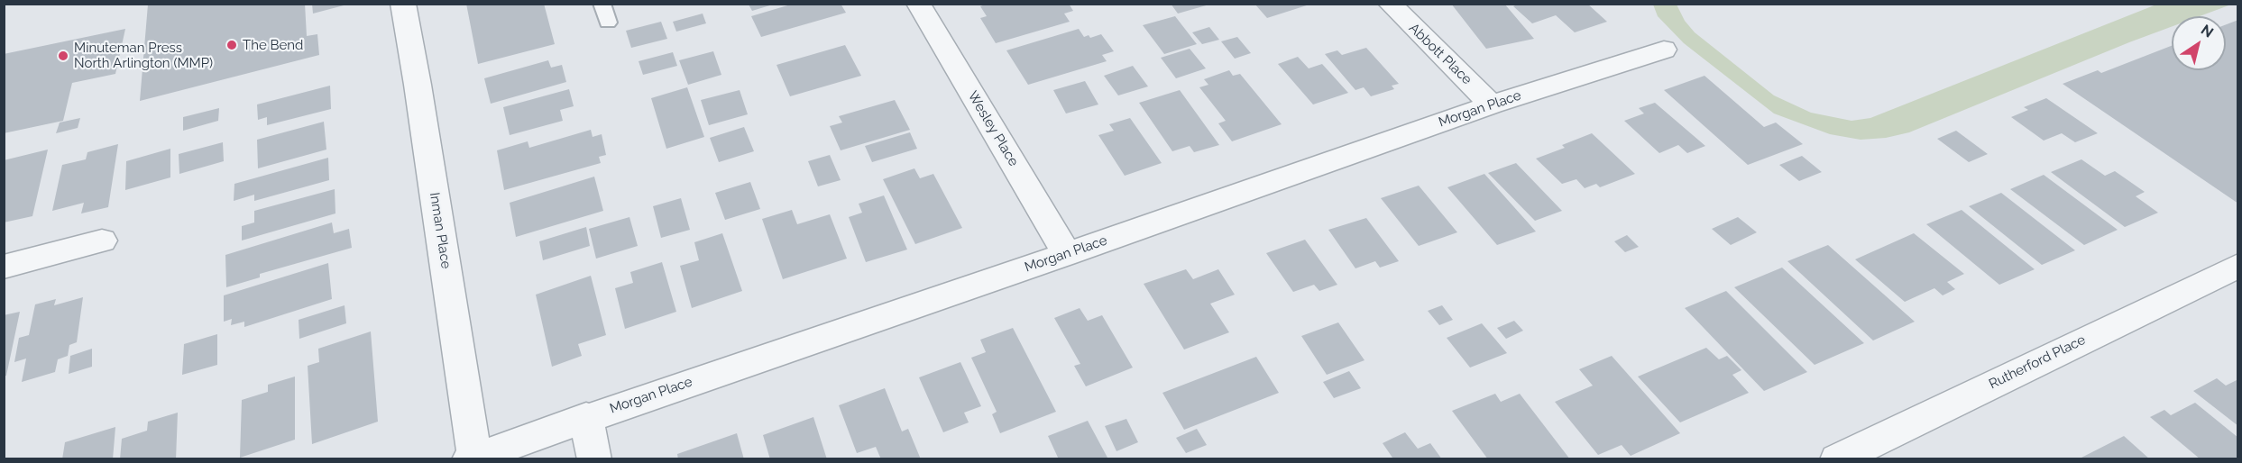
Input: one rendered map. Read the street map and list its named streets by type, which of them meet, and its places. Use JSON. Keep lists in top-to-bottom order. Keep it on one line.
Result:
{"streets":{"street":["Abbott Place","Morgan Place","Wesley Place","Inman Place","Rutherford Place"]},"crossings":[["Abbott Place","Morgan Place"],["Morgan Place","Wesley Place"],["Morgan Place","Inman Place"]],"places":["The Bend","Minuteman Press North Arlington (MMP)"],"north":"top right"}
